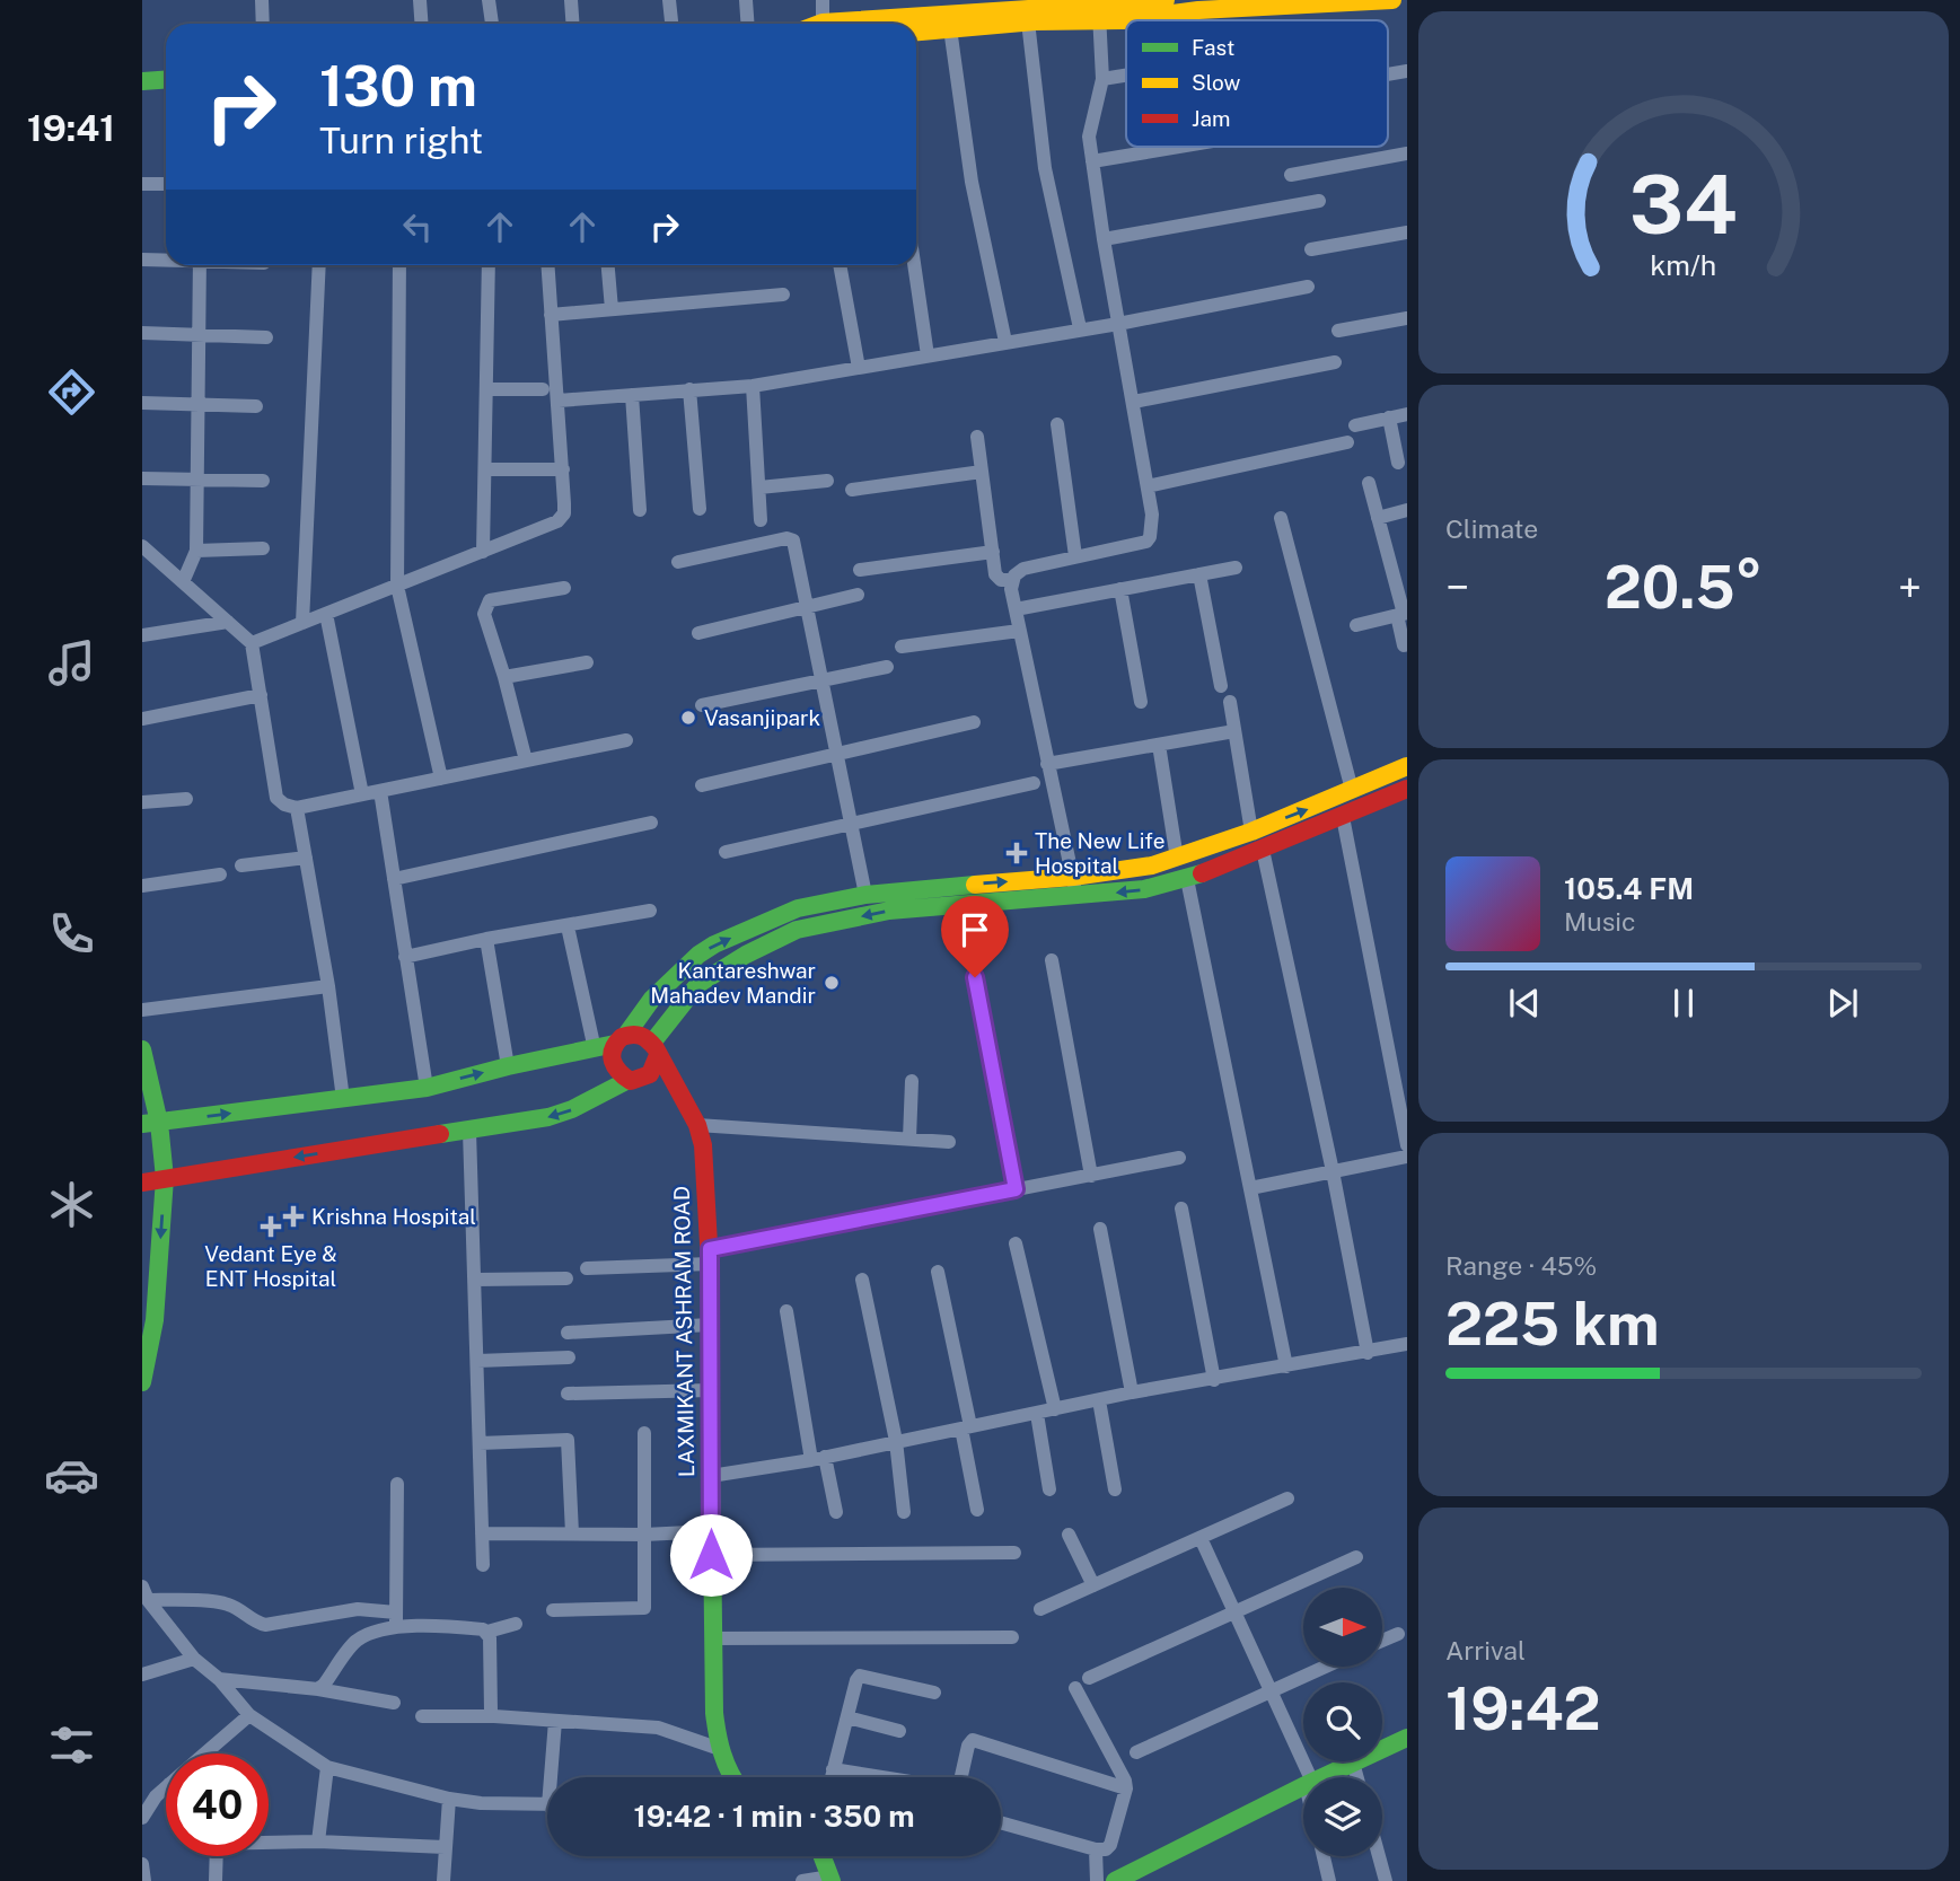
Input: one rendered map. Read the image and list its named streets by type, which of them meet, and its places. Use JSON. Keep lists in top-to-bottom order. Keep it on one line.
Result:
{"streets":{"street":["LAXMIKANT ASHRAM ROAD"]},"places":{"other":["Vasanjipark","Kantareshwar Mahadev Mandir"],"health":["The New Life Hospital","Krishna Hospital","Vedant Eye & ENT Hospital"]},"legend":["Fast","Slow","Jam"],"north":"right","page":{"tabs":"19:41","turn":["130 m","Turn right"],"tile":["Climate",["Range · 45%","225 km"],["Arrival","19:42"]],"heat":["−","20.5°","+"],"song":["105.4 FM","Music"],"limit":"40","trip":"19:42 · 1 min · 350 m","gauge":["34","km/h"]}}
